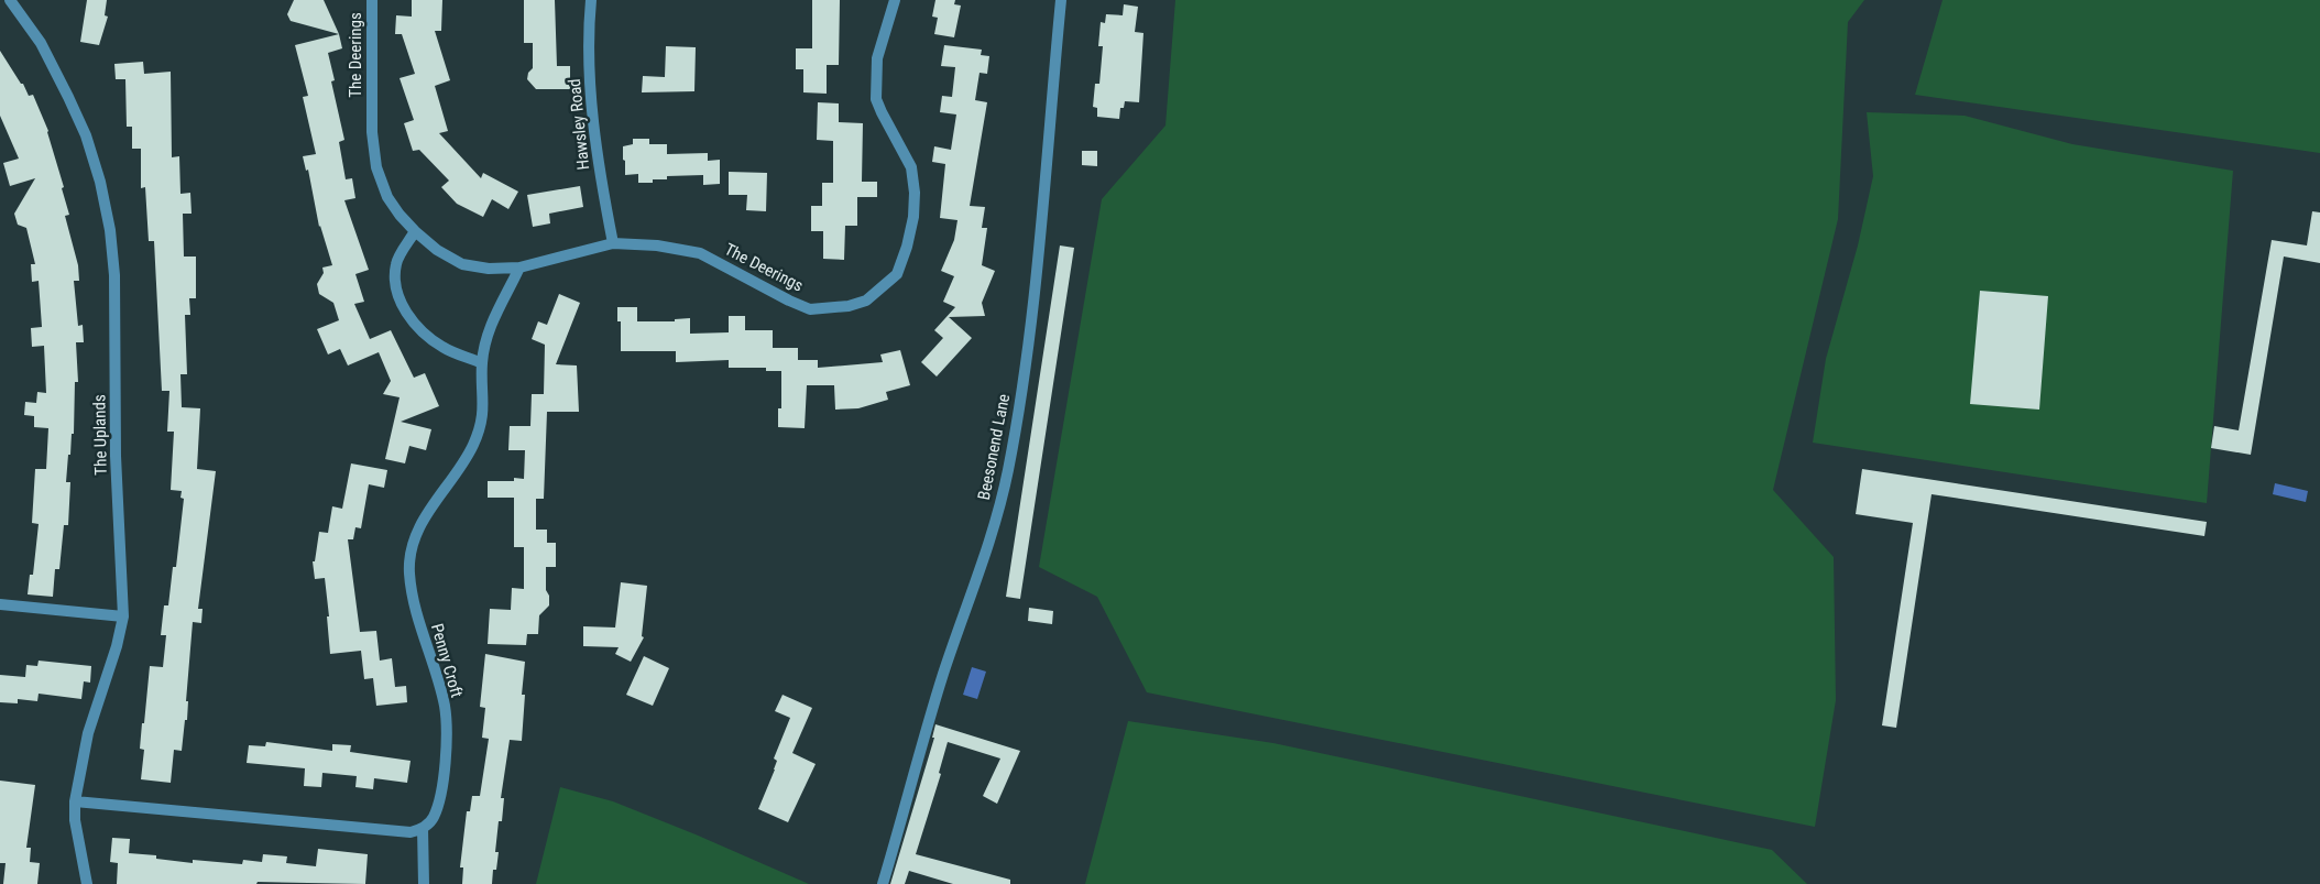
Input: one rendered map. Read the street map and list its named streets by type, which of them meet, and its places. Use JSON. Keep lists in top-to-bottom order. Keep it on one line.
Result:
{"streets":{"street":["The Deerings","Hawsley Road","The Uplands","Beesonend Lane","Penny Croft"]},"crossings":[["The Deerings","Hawsley Road"]]}
